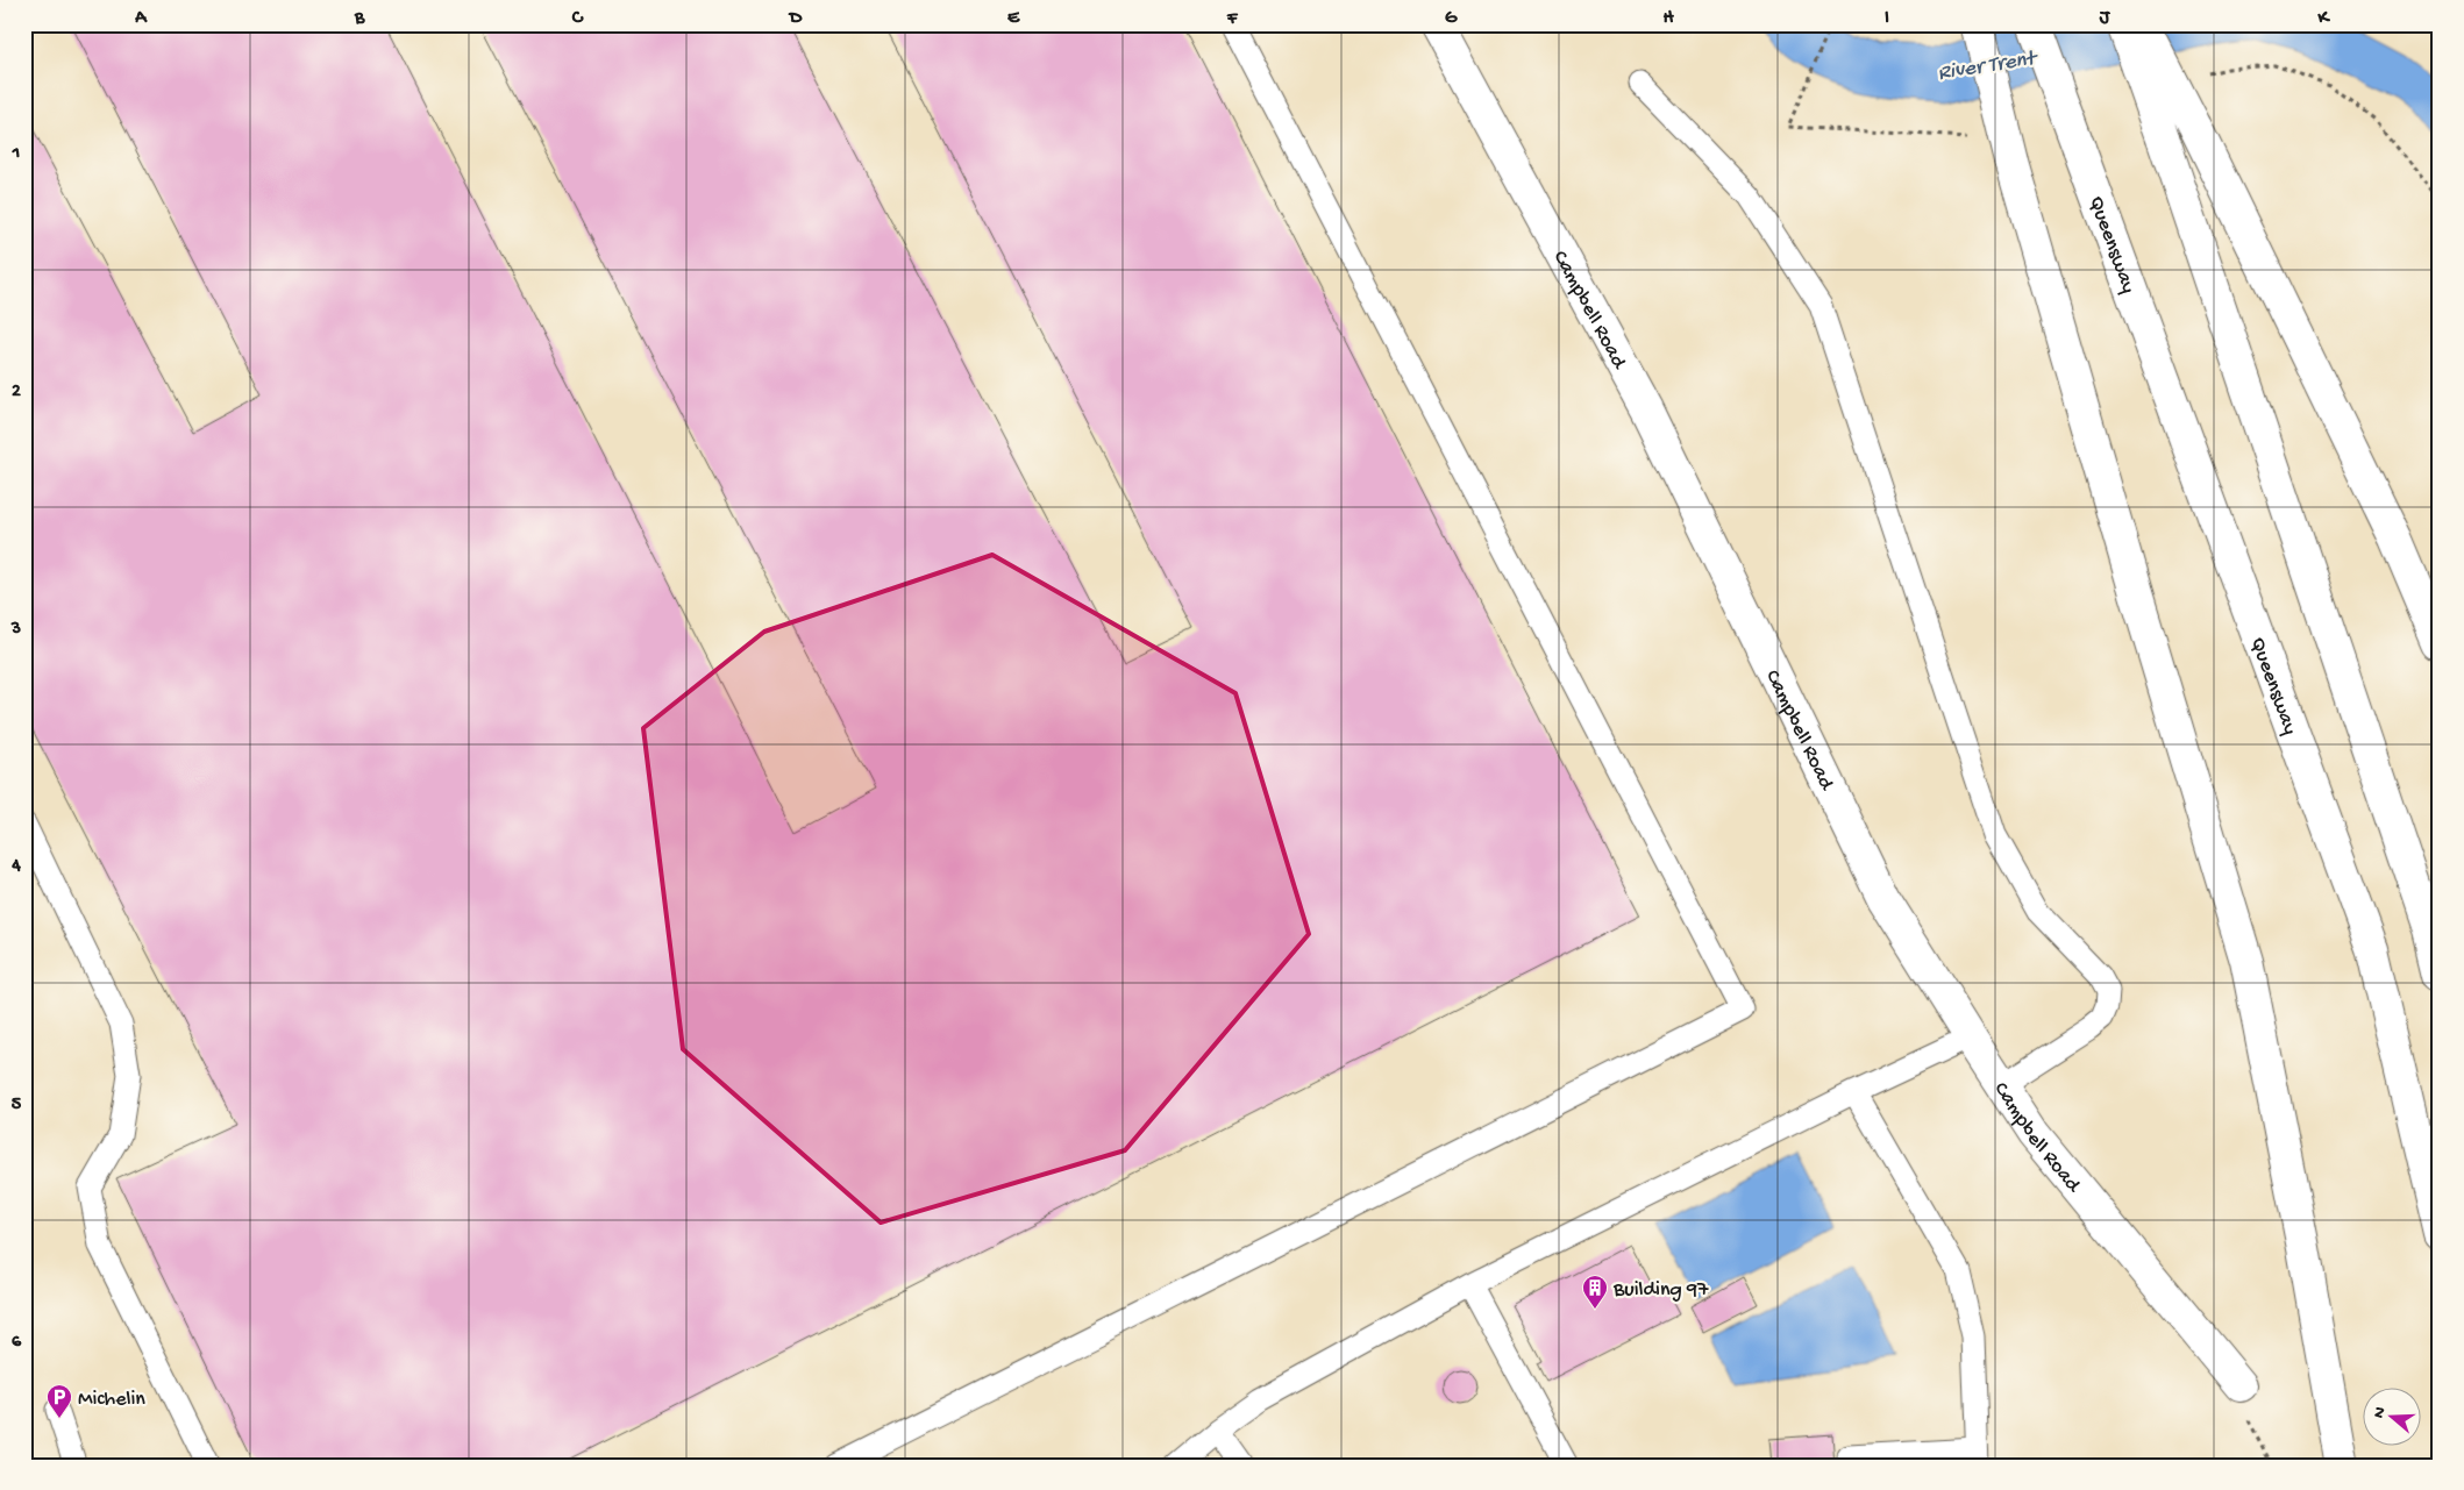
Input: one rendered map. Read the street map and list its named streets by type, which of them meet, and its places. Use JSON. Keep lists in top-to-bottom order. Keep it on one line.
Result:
{"streets":{"main road":["Queensway","Campbell Road"]},"water":["River Trent"],"places":{"building":["Building 97"],"parking":["Michelin"]},"north":"left","grid":{"columns":["A","B","C","D","E","F","G","H","I","J","K"],"rows":["1","2","3","4","5","6"]}}
